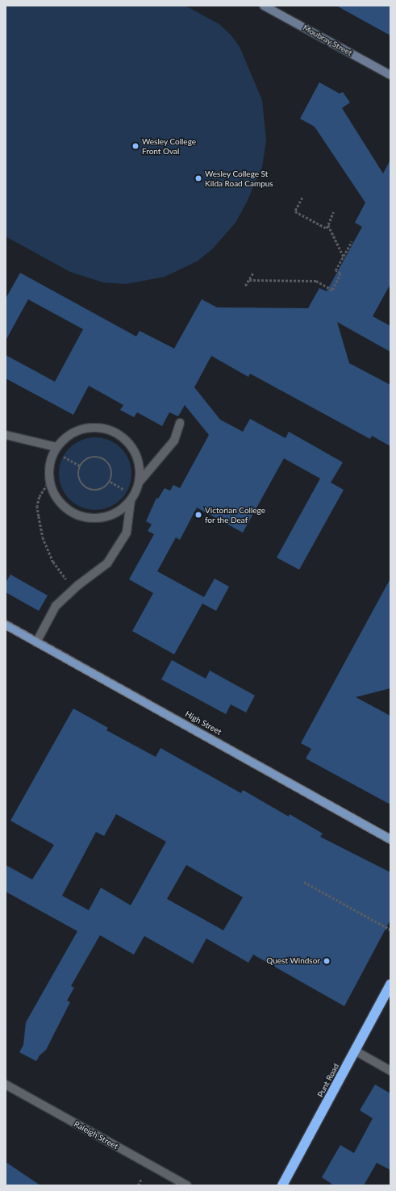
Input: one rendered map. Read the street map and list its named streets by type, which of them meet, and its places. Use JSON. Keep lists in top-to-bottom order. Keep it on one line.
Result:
{"streets":{"highway":["Punt Road"],"main road":["High Street"],"street":["Moubray Street","Raleigh Street"]},"places":["Wesley College Front Oval","Wesley College St Kilda Road Campus","Victorian College for the Deaf","Quest Windsor"]}
